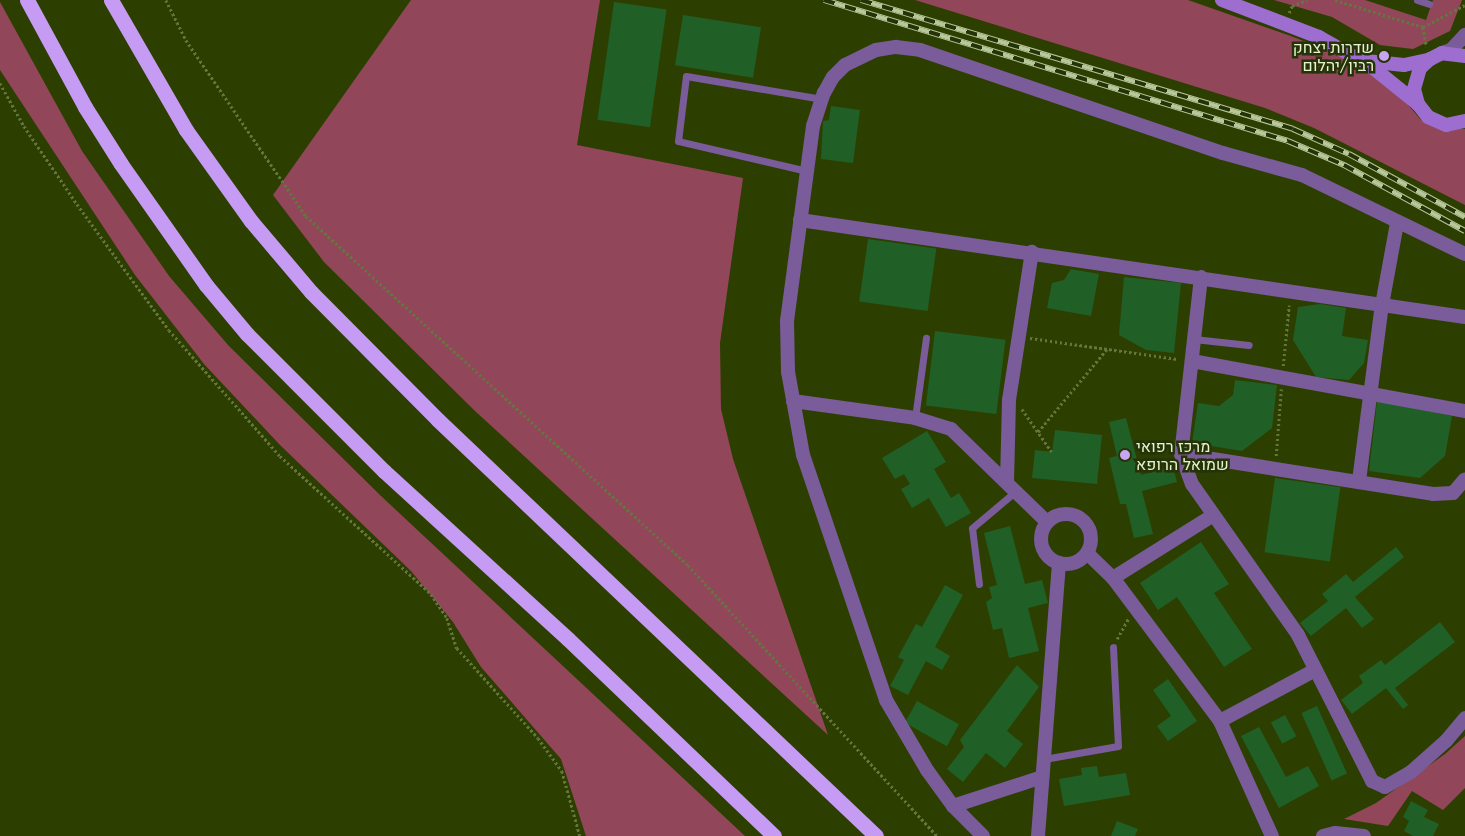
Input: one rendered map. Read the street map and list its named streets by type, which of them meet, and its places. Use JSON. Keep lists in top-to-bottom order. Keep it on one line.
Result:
{"places":["שדרות יצחק רבין/יהלום","מרכז רפואי שמואל הרופא"]}
